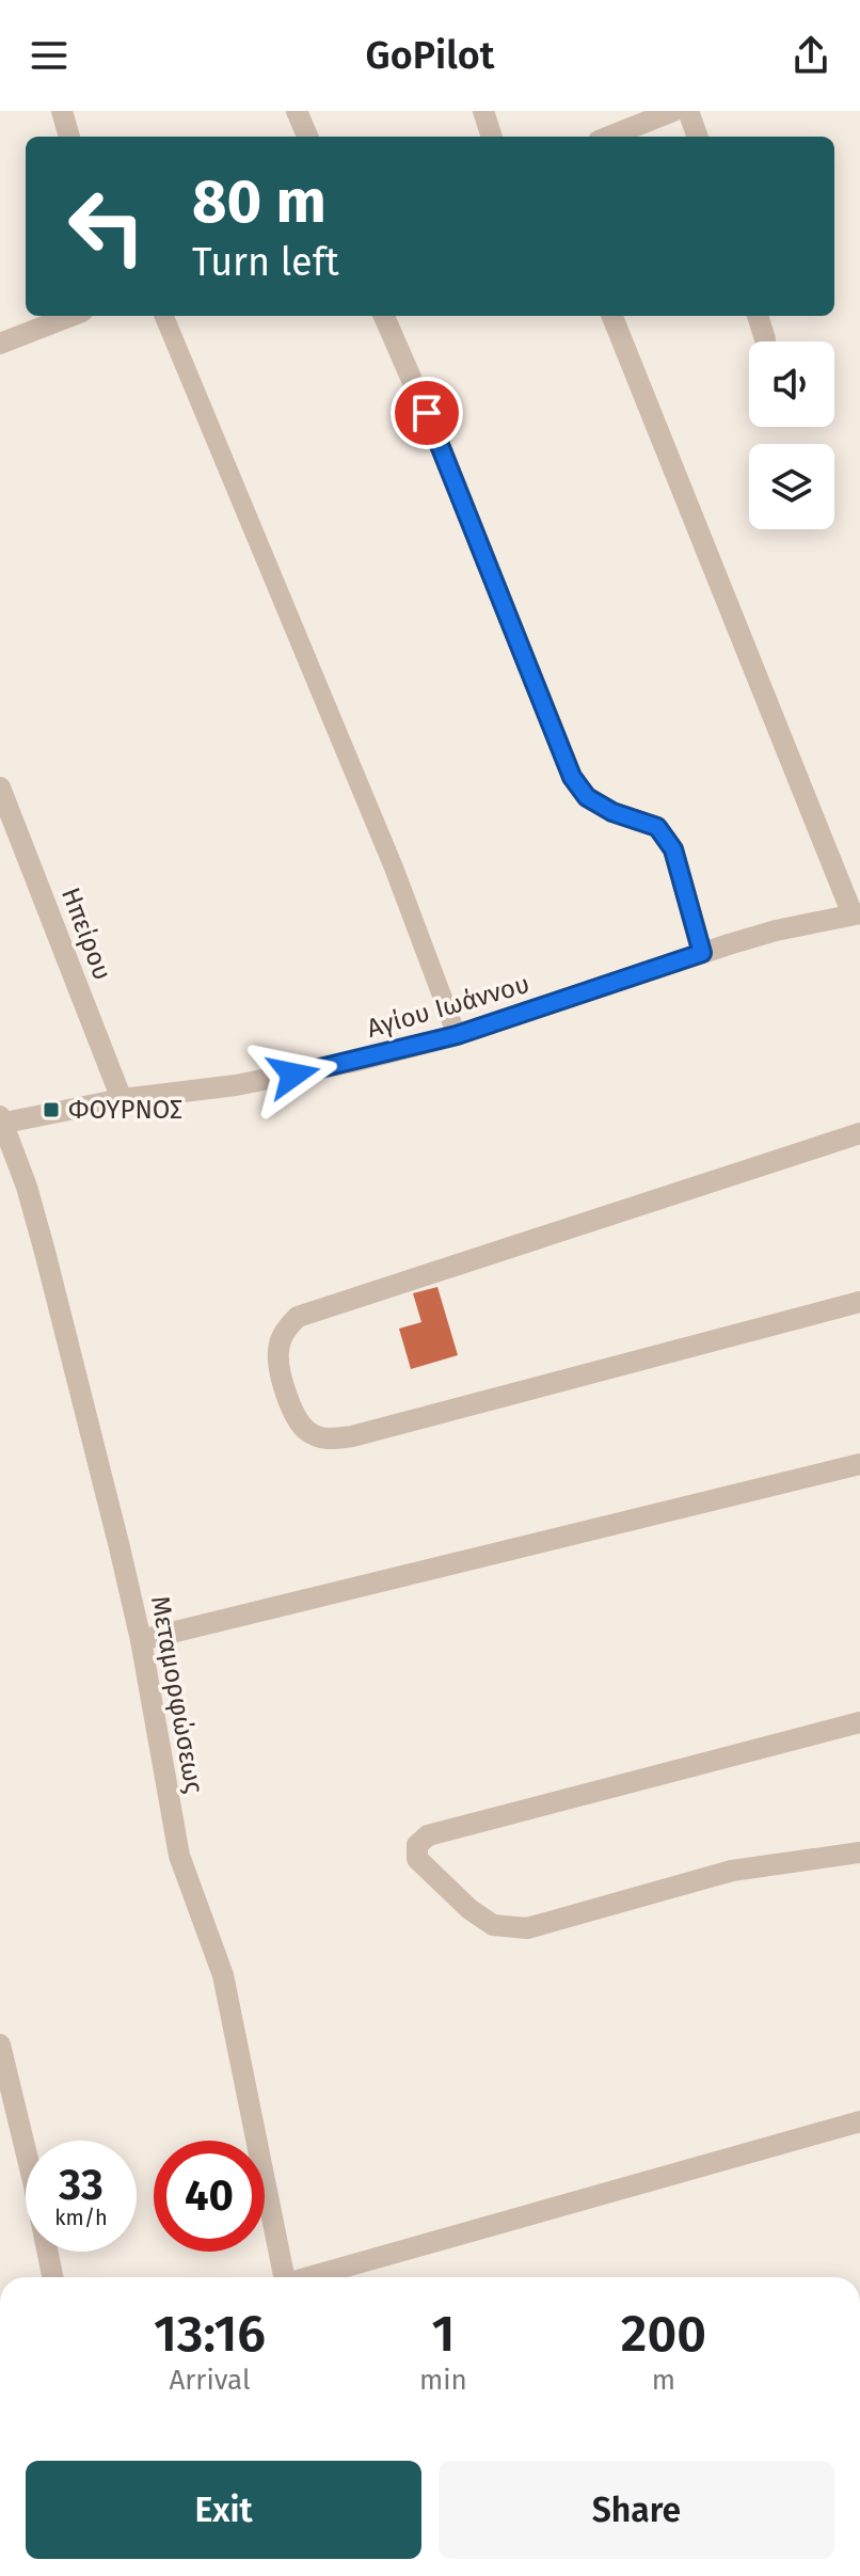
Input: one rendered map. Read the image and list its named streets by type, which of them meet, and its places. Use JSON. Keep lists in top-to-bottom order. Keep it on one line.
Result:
{"streets":{"street":["Ηπείρου","Αγίου Ιωάννου","Μεταμορφώσεως"]},"crossings":[["Ηπείρου","Αγίου Ιωάννου"],["Αγίου Ιωάννου","Μεταμορφώσεως"]],"places":{"transit":["ΦΟΥΡΝΟΣ"]},"page":{"header":"GoPilot","turn":["80 m","Turn left"],"speed":"33 km/h","limit":"40","eta":["13:16","Arrival","1","min","200","m"],"buttons":["Exit","Share"]}}
